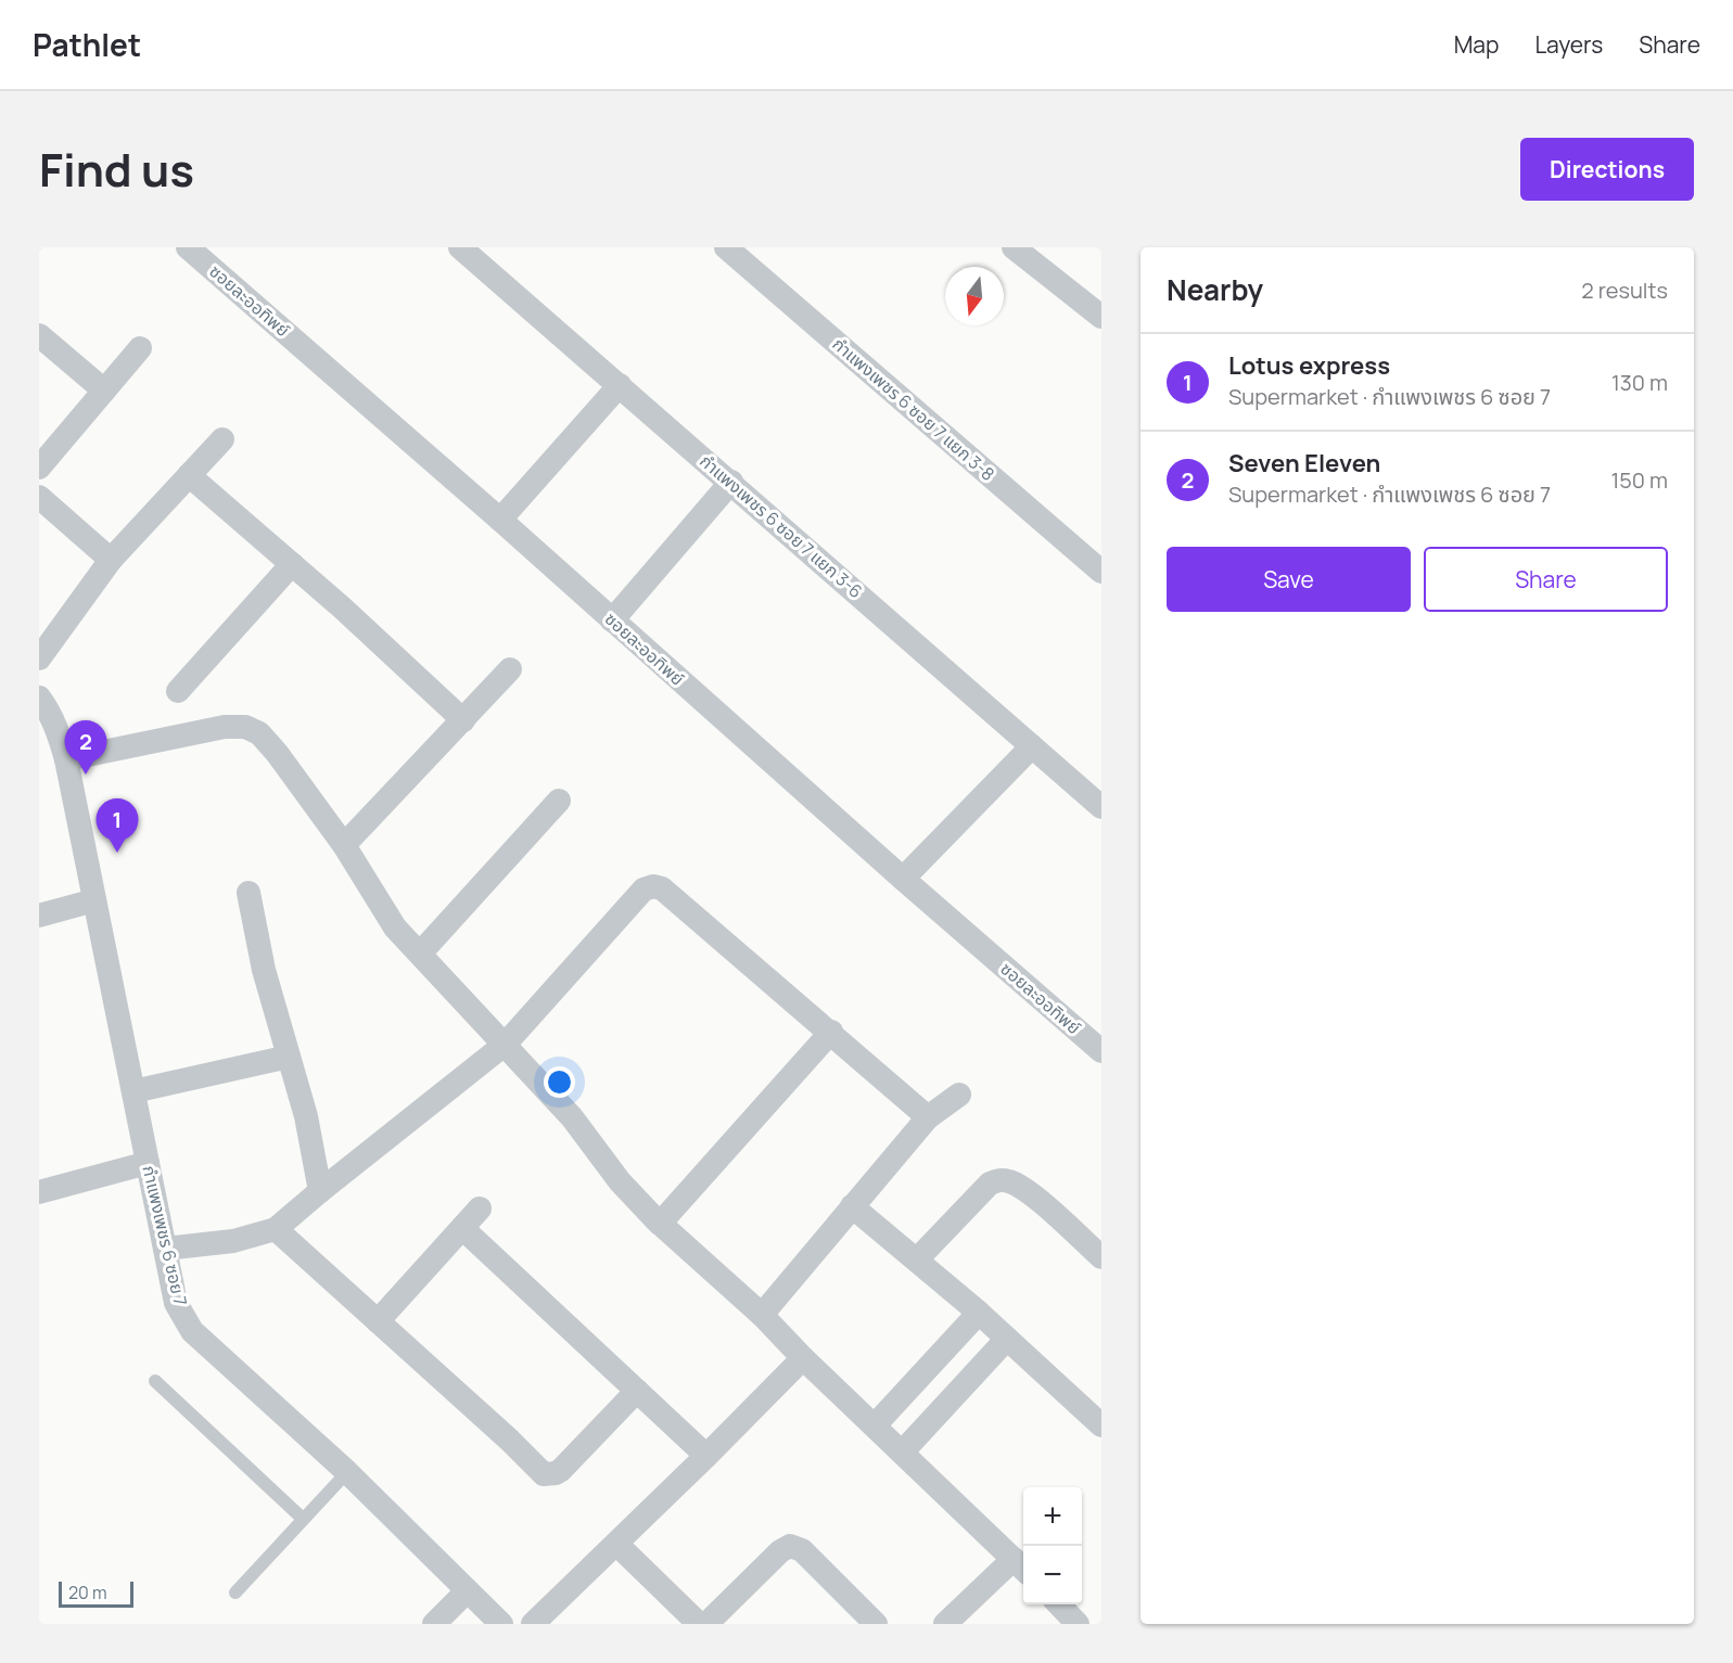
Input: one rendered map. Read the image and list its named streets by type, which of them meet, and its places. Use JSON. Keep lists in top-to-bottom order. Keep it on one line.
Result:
{"streets":{"street":["ซอยละออทิพย์","กำแพงเพชร 6 ซอย 7 แยก 3-8","กำแพงเพชร 6 ซอย 7 แยก 3-6","กำแพงเพชร 6 ซอย 7"]},"scale_bar":"20 m","north":"bottom","page":{"header":"Pathlet","nav":["Map","Layers","Share"],"title":"Find us","buttons":["Directions",["Save","Share"]],"heading":["Nearby","2 results"],"list":[{"mark":"1","name":"Lotus express","note":"Supermarket · กำแพงเพชร 6 ซอย 7","value":"130 m"},{"mark":"2","name":"Seven Eleven","note":"Supermarket · กำแพงเพชร 6 ซอย 7","value":"150 m"}],"pins":["2","1"],"map_buttons":["+","−"],"scale":"20 m"}}
